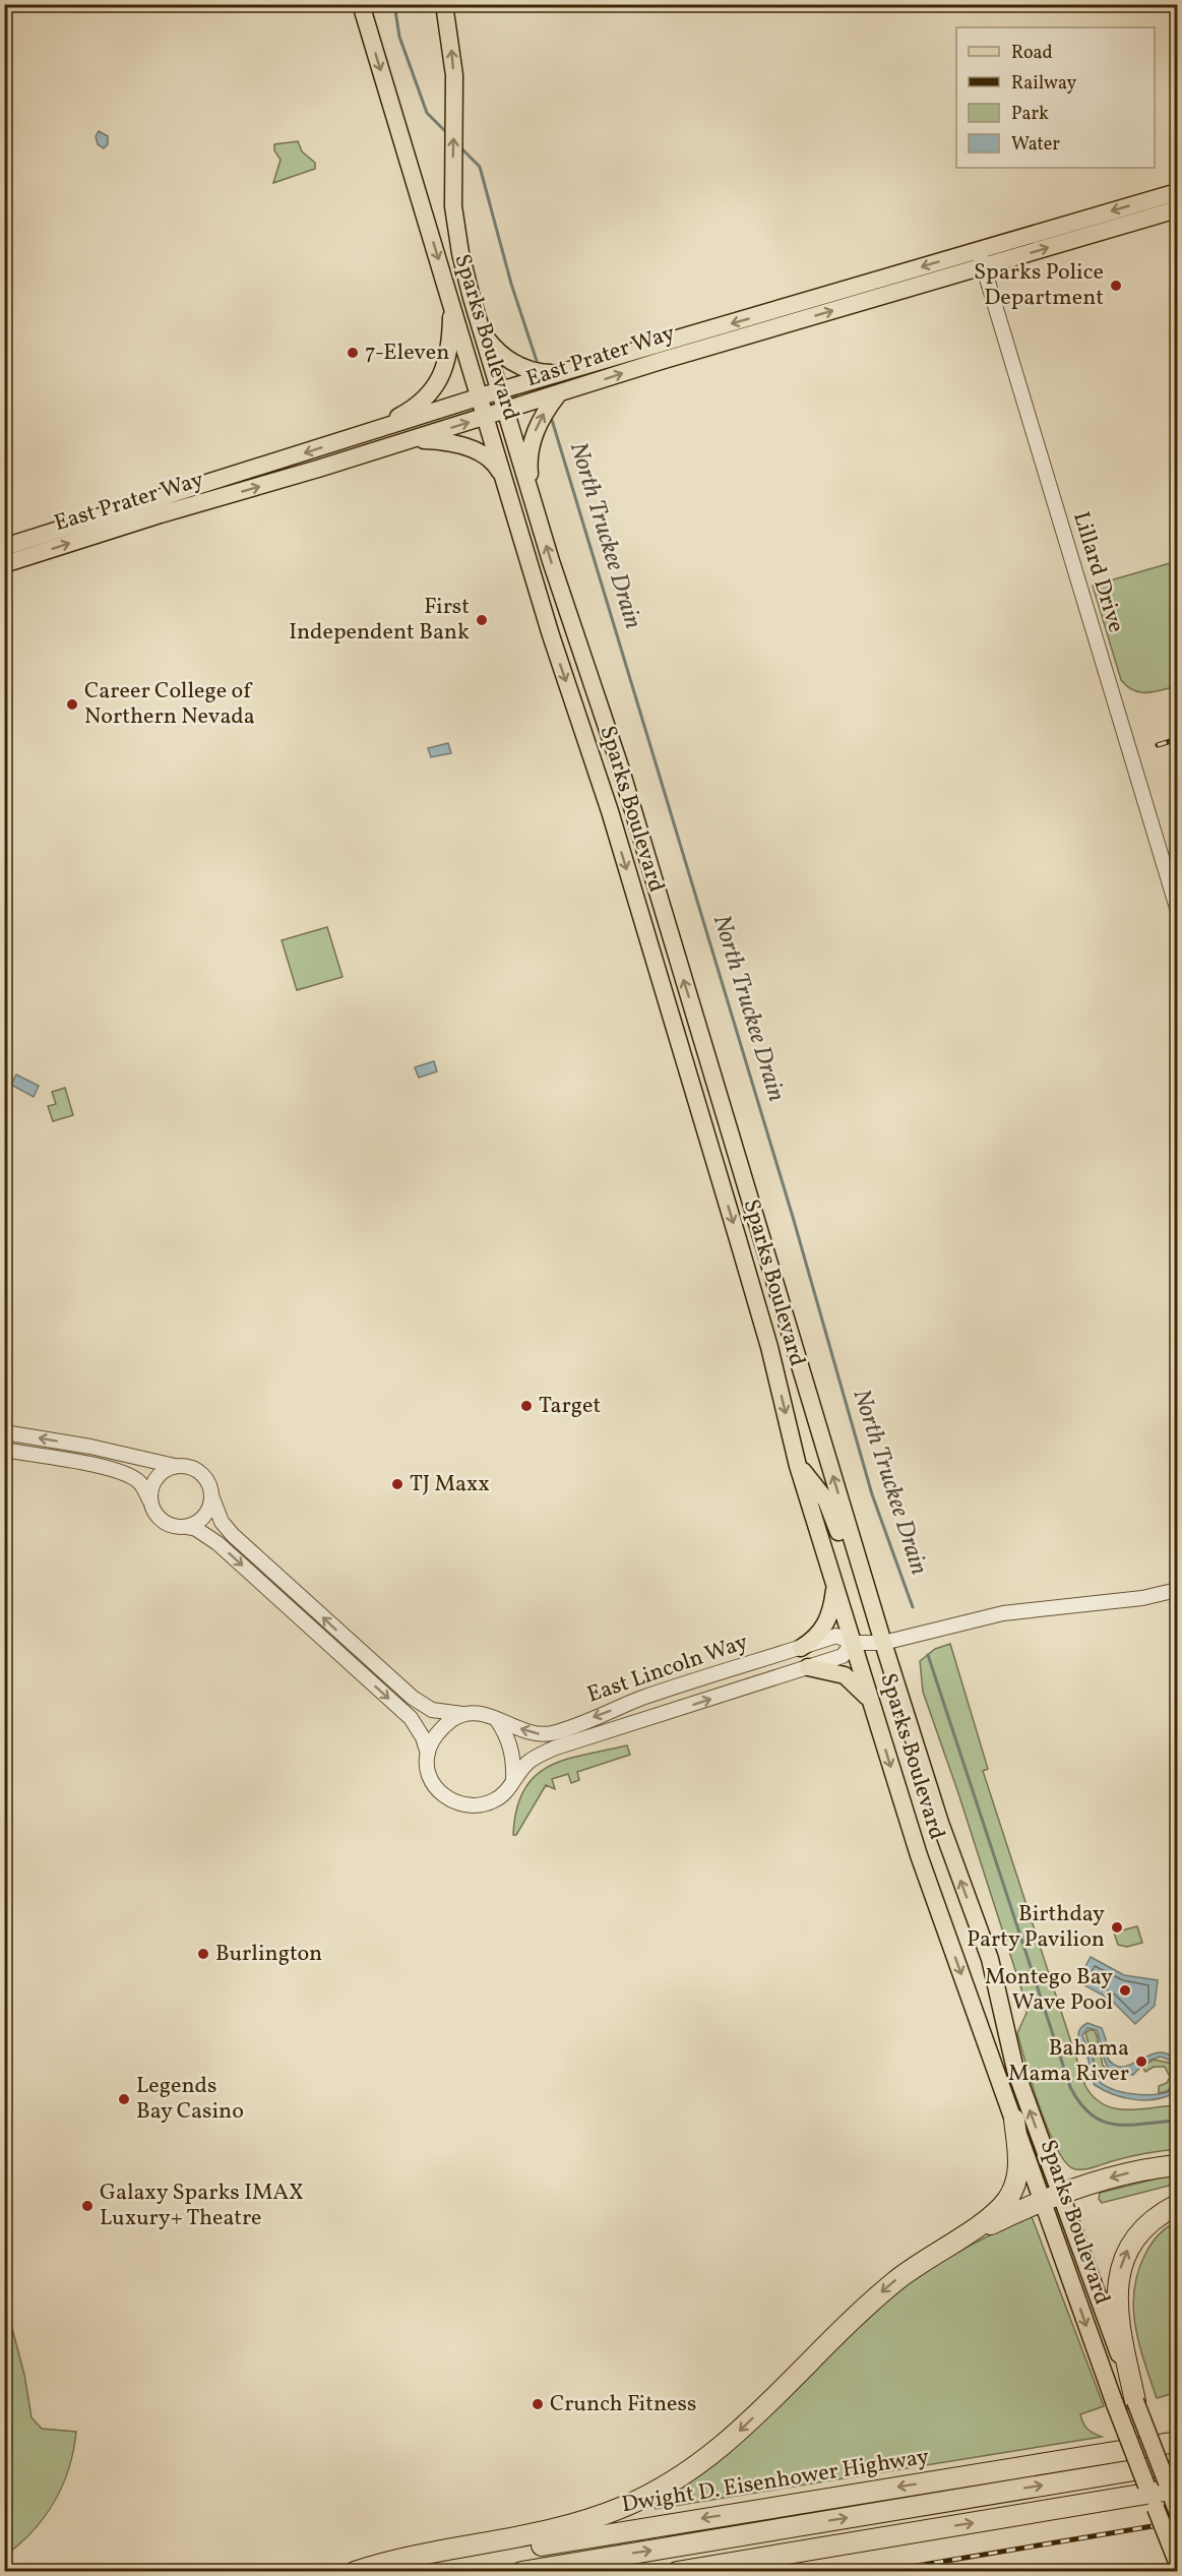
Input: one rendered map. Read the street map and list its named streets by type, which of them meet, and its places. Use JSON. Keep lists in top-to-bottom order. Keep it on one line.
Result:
{"streets":{"highway":["Dwight D. Eisenhower Highway"],"main road":["Sparks Boulevard","East Prater Way"],"street":["Lillard Drive","East Lincoln Way"]},"crossings":[["Sparks Boulevard","East Prater Way"],["Sparks Boulevard","East Lincoln Way"],["East Prater Way","Lillard Drive"]],"water":["North Truckee Drain"],"places":["Sparks Police Department","7-Eleven","First Independent Bank","Career College of Northern Nevada","Target","TJ Maxx","Birthday Party Pavilion","Burlington","Montego Bay Wave Pool","Bahama Mama River","Legends Bay Casino","Galaxy Sparks IMAX Luxury+ Theatre","Crunch Fitness"],"legend":["Road","Railway","Park","Water"]}
